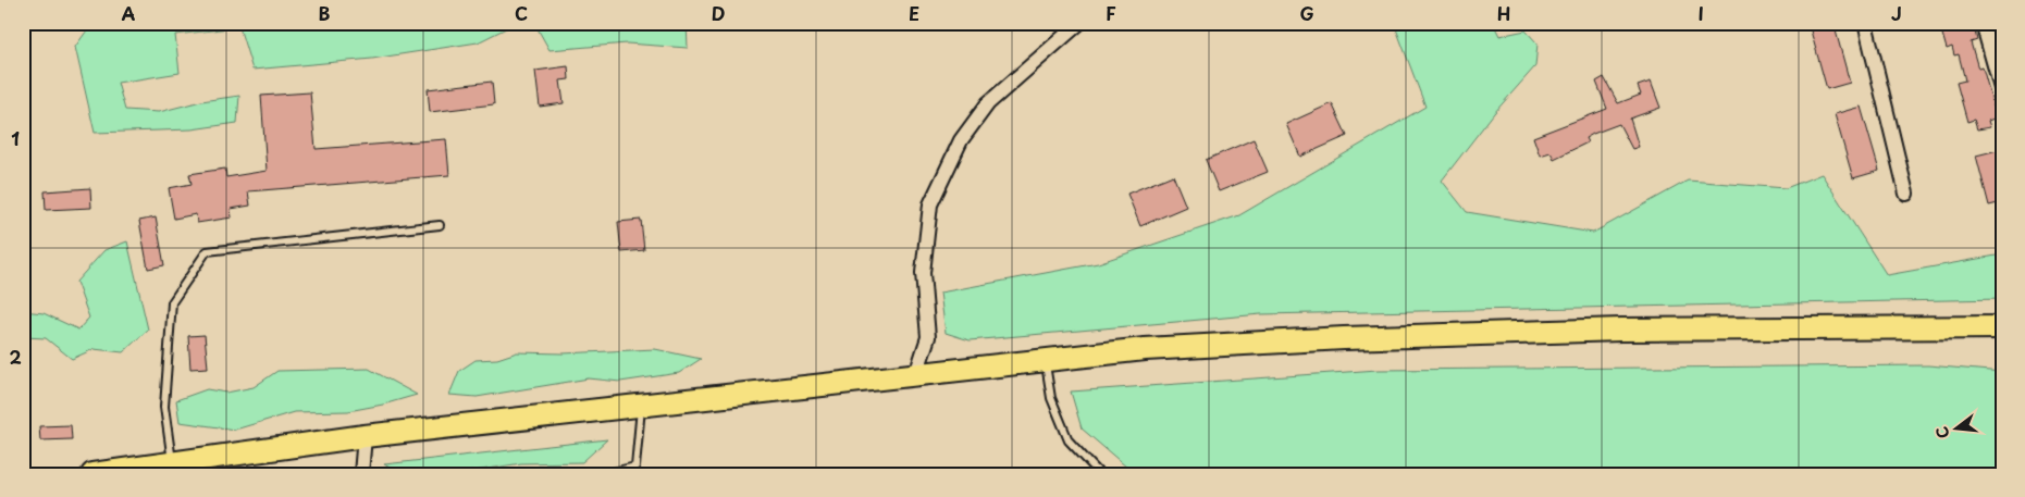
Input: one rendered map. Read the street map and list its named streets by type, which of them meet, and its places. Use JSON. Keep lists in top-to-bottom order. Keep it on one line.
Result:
{"north":"left","grid":{"columns":["A","B","C","D","E","F","G","H","I","J"],"rows":["1","2"]}}
